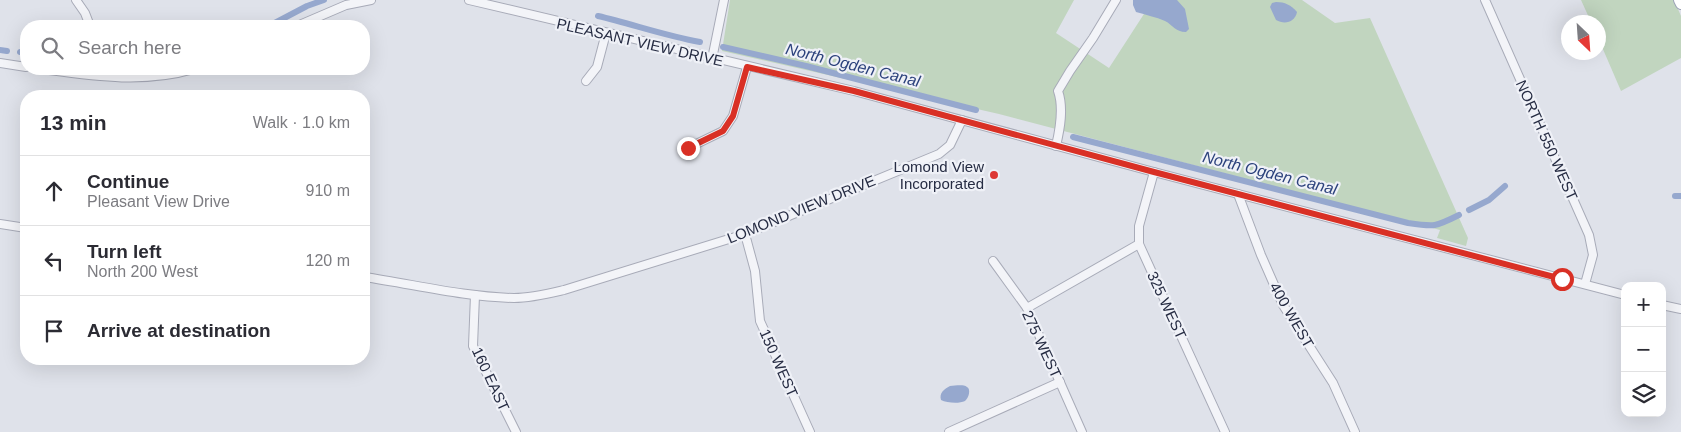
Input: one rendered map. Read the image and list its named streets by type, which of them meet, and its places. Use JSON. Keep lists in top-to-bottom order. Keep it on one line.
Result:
{"streets":{"street":["PLEASANT VIEW DRIVE","NORTH 550 WEST","LOMOND VIEW DRIVE","325 WEST","400 WEST","275 WEST","150 WEST","160 EAST"]},"crossings":[["PLEASANT VIEW DRIVE","NORTH 550 WEST"],["PLEASANT VIEW DRIVE","LOMOND VIEW DRIVE"],["PLEASANT VIEW DRIVE","400 WEST"],["LOMOND VIEW DRIVE","150 WEST"],["LOMOND VIEW DRIVE","160 EAST"]],"water":["North Ogden Canal"],"places":["Lomond View Incorporated"],"north":"bottom right","page":{"search":"Search here","heading":["13 min","Walk · 1.0 km"],"list":[["Continue","Pleasant View Drive","910 m"],["Turn left","North 200 West","120 m"],"Arrive at destination"],"map_buttons":["+","−"]}}
